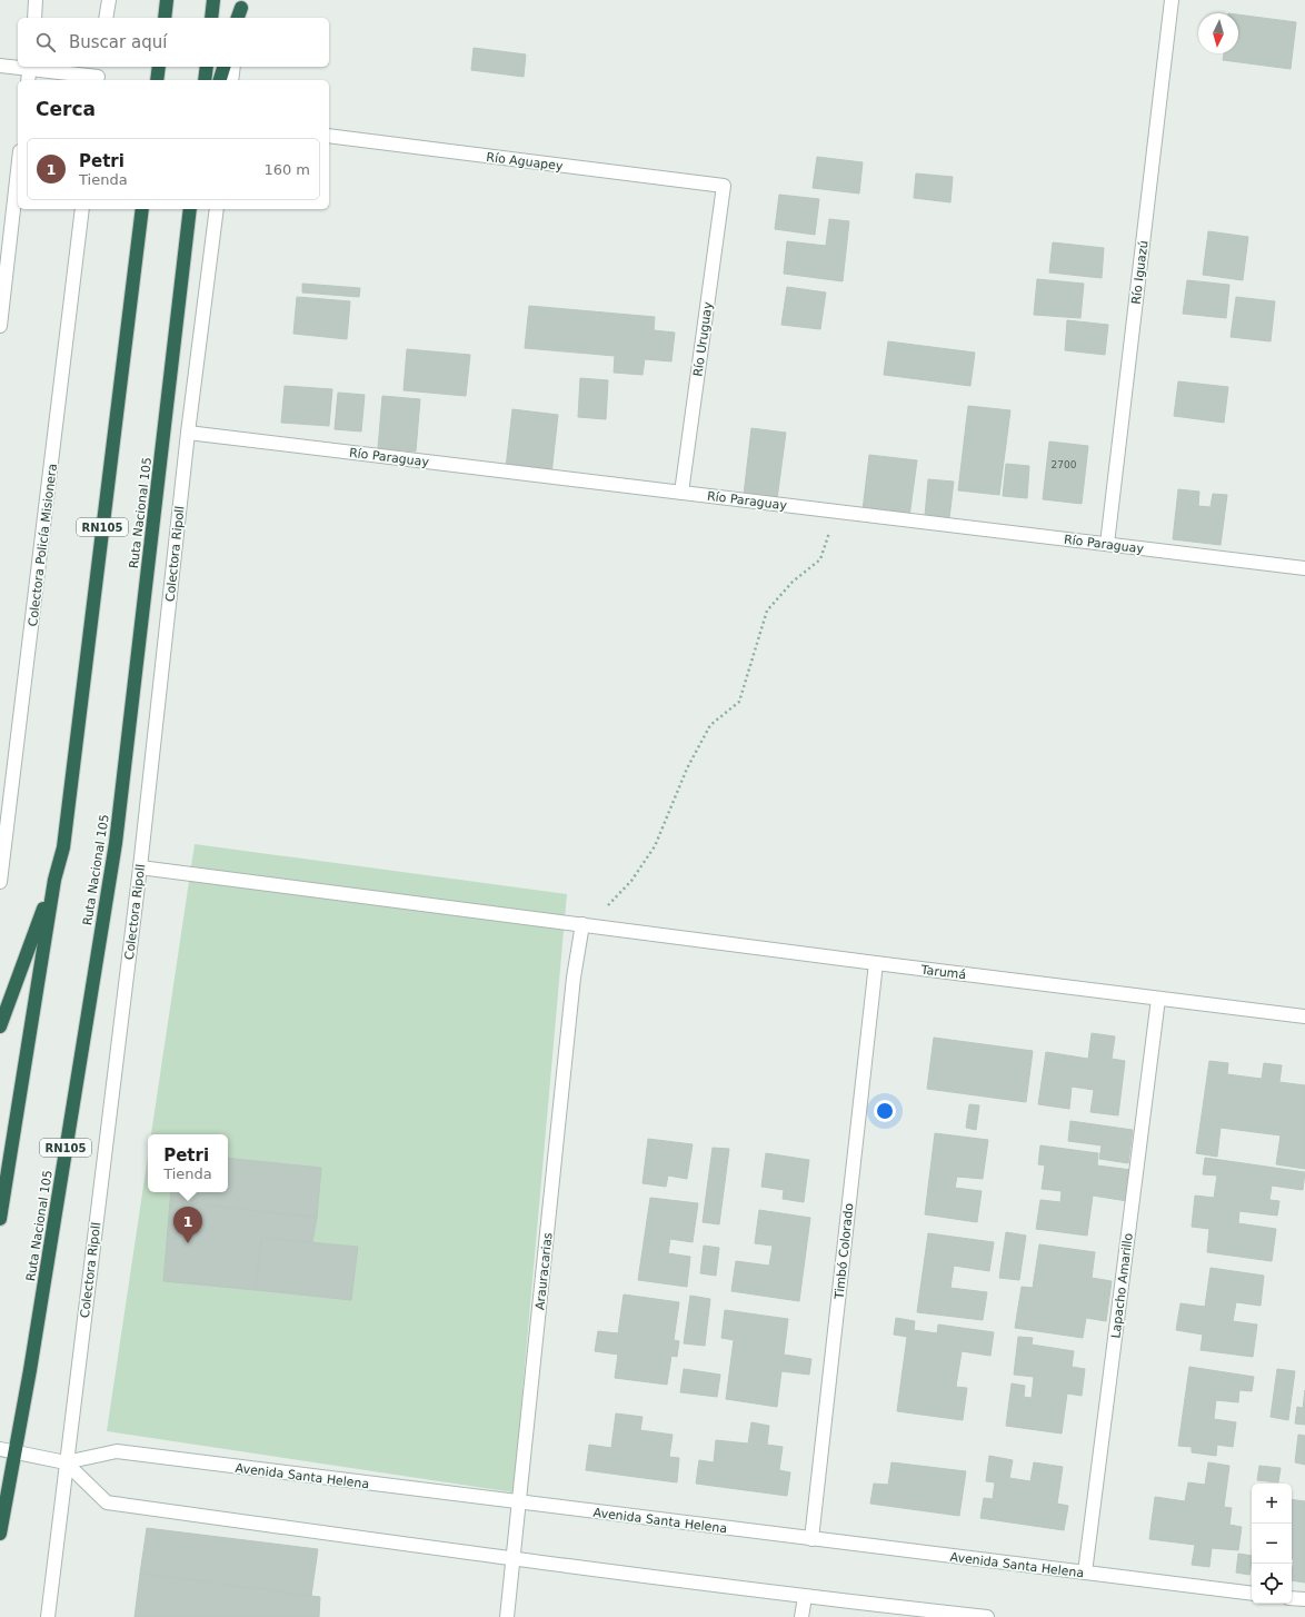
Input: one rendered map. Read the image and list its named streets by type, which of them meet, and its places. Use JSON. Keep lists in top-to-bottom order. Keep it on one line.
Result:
{"streets":{"highway":["Ruta Nacional 105","RN105"],"street":["Río Aguapey","Río Iguazú","Río Uruguay","Río Paraguay","Colectora Policía Misionera","Colectora Ripoll","Tarumá","Timbó Colorado","Arauracarias","Lapacho Amarillo","Avenida Santa Helena"]},"crossings":[["Río Aguapey","Río Uruguay"],["Río Iguazú","Río Paraguay"],["Río Uruguay","Río Paraguay"],["Río Paraguay","Colectora Ripoll"],["Ruta Nacional 105","Avenida Santa Helena"],["Colectora Ripoll","Tarumá"],["Colectora Ripoll","Avenida Santa Helena"],["Tarumá","Timbó Colorado"],["Tarumá","Arauracarias"],["Tarumá","Lapacho Amarillo"],["Timbó Colorado","Avenida Santa Helena"],["Arauracarias","Avenida Santa Helena"],["Lapacho Amarillo","Avenida Santa Helena"]],"house_numbers":["2700"],"north":"bottom","page":{"search":"Buscar aquí","heading":"Cerca","list":[{"mark":"1","name":"Petri","note":"Tienda","value":"160 m"}],"popup":["Petri","Tienda"],"pins":"1","map_buttons":["+","−"]}}
